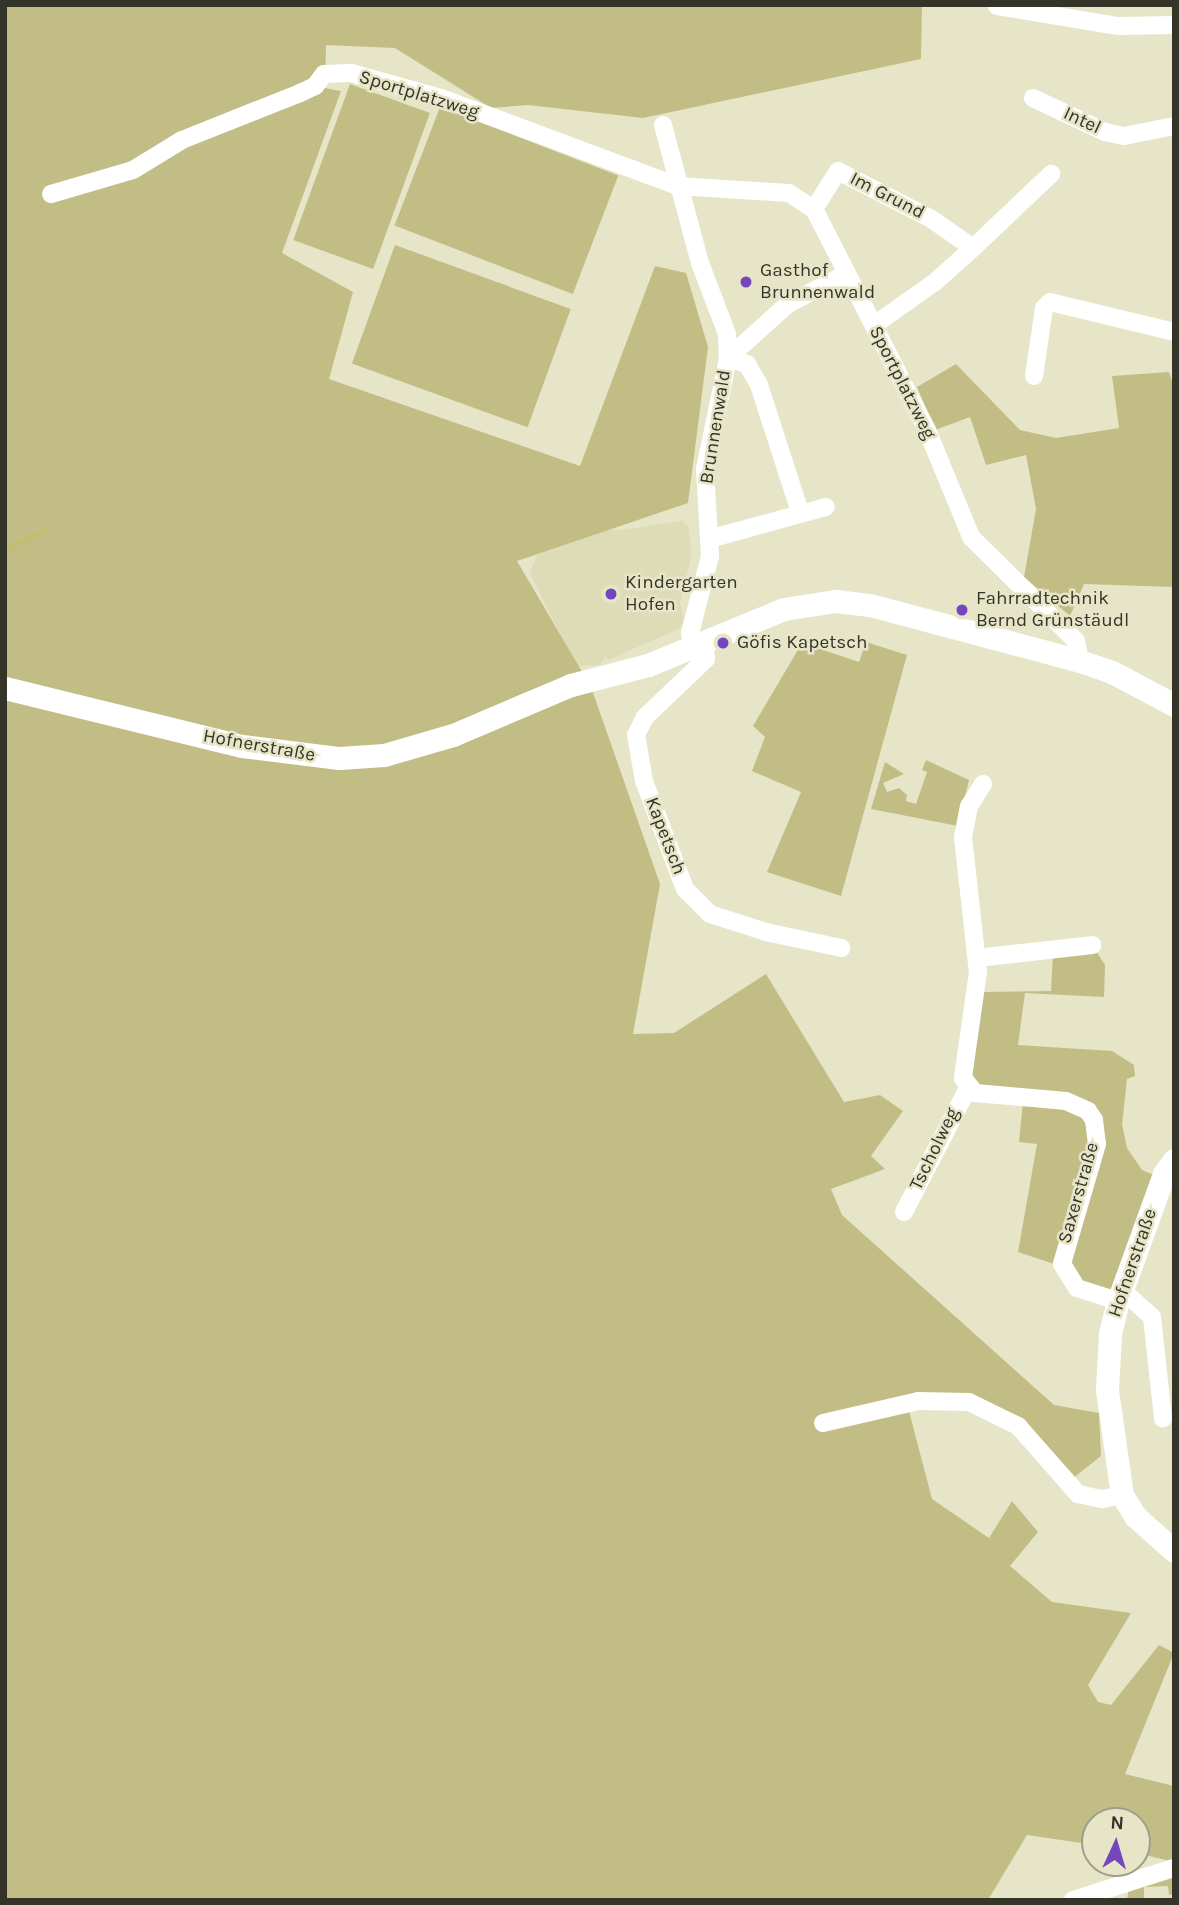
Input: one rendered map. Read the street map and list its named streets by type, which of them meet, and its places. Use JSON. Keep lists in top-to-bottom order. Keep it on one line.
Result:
{"streets":{"main road":["Hofnerstraße"],"street":["Sportplatzweg","Intel","Im Grund","Brunnenwald","Kapetsch","Tscholweg","Saxerstraße"]},"crossings":[["Sportplatzweg","Im Grund"],["Sportplatzweg","Brunnenwald"],["Sportplatzweg","Hofnerstraße"],["Brunnenwald","Hofnerstraße"],["Brunnenwald","Kapetsch"],["Hofnerstraße","Kapetsch"],["Hofnerstraße","Saxerstraße"],["Tscholweg","Saxerstraße"]],"places":["Gasthof Brunnenwald","Kindergarten Hofen","Fahrradtechnik Bernd Grünstäudl","Göfis Kapetsch"],"north":"top"}
